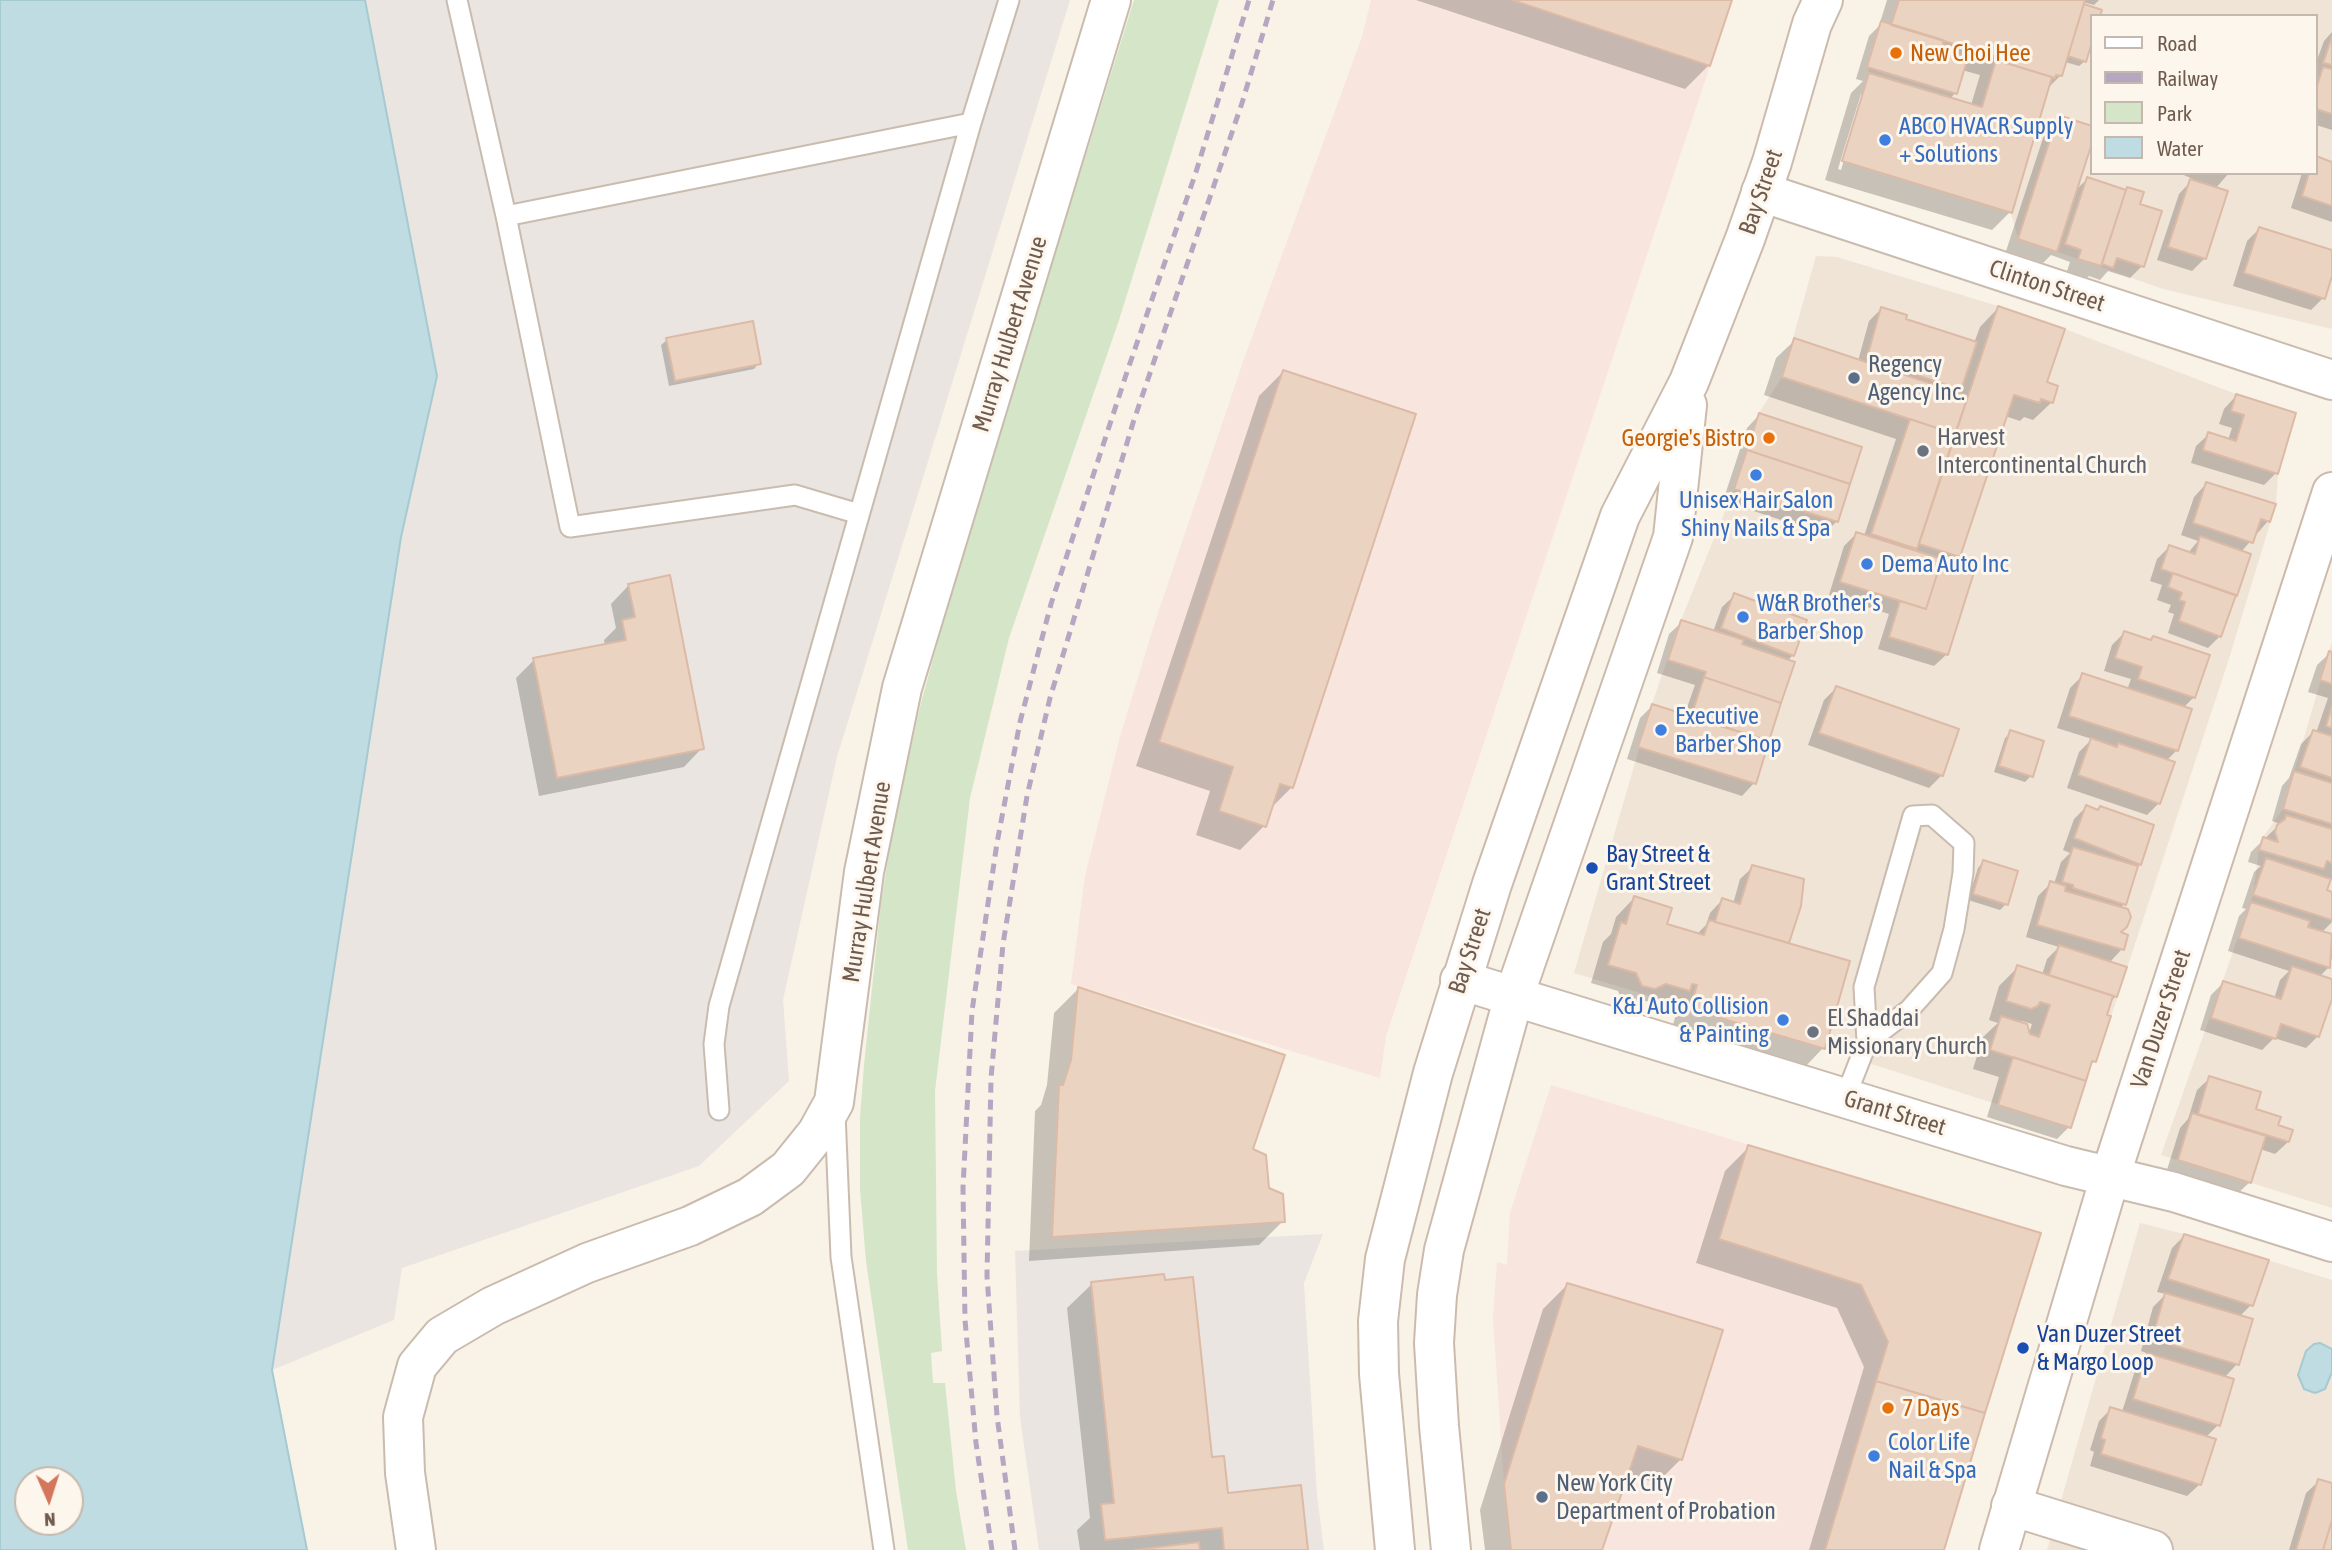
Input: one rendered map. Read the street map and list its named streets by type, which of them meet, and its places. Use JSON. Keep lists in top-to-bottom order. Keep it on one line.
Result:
{"streets":{"main road":["Bay Street","Clinton Street","Murray Hulbert Avenue","Van Duzer Street","Grant Street"]},"crossings":[["Bay Street","Clinton Street"],["Bay Street","Grant Street"],["Van Duzer Street","Grant Street"]],"places":["New Choi Hee","ABCO HVACR Supply + Solutions","Regency Agency Inc.","Georgie's Bistro","Harvest Intercontinental Church","Unisex Hair Salon Shiny Nails & Spa","Dema Auto Inc","W&R Brother's Barber Shop","Executive Barber Shop","Bay Street & Grant Street","K&J Auto Collision & Painting","El Shaddai Missionary Church","Van Duzer Street & Margo Loop","7 Days","Color Life Nail & Spa","New York City Department of Probation"],"legend":["Road","Railway","Park","Water"],"north":"bottom"}
